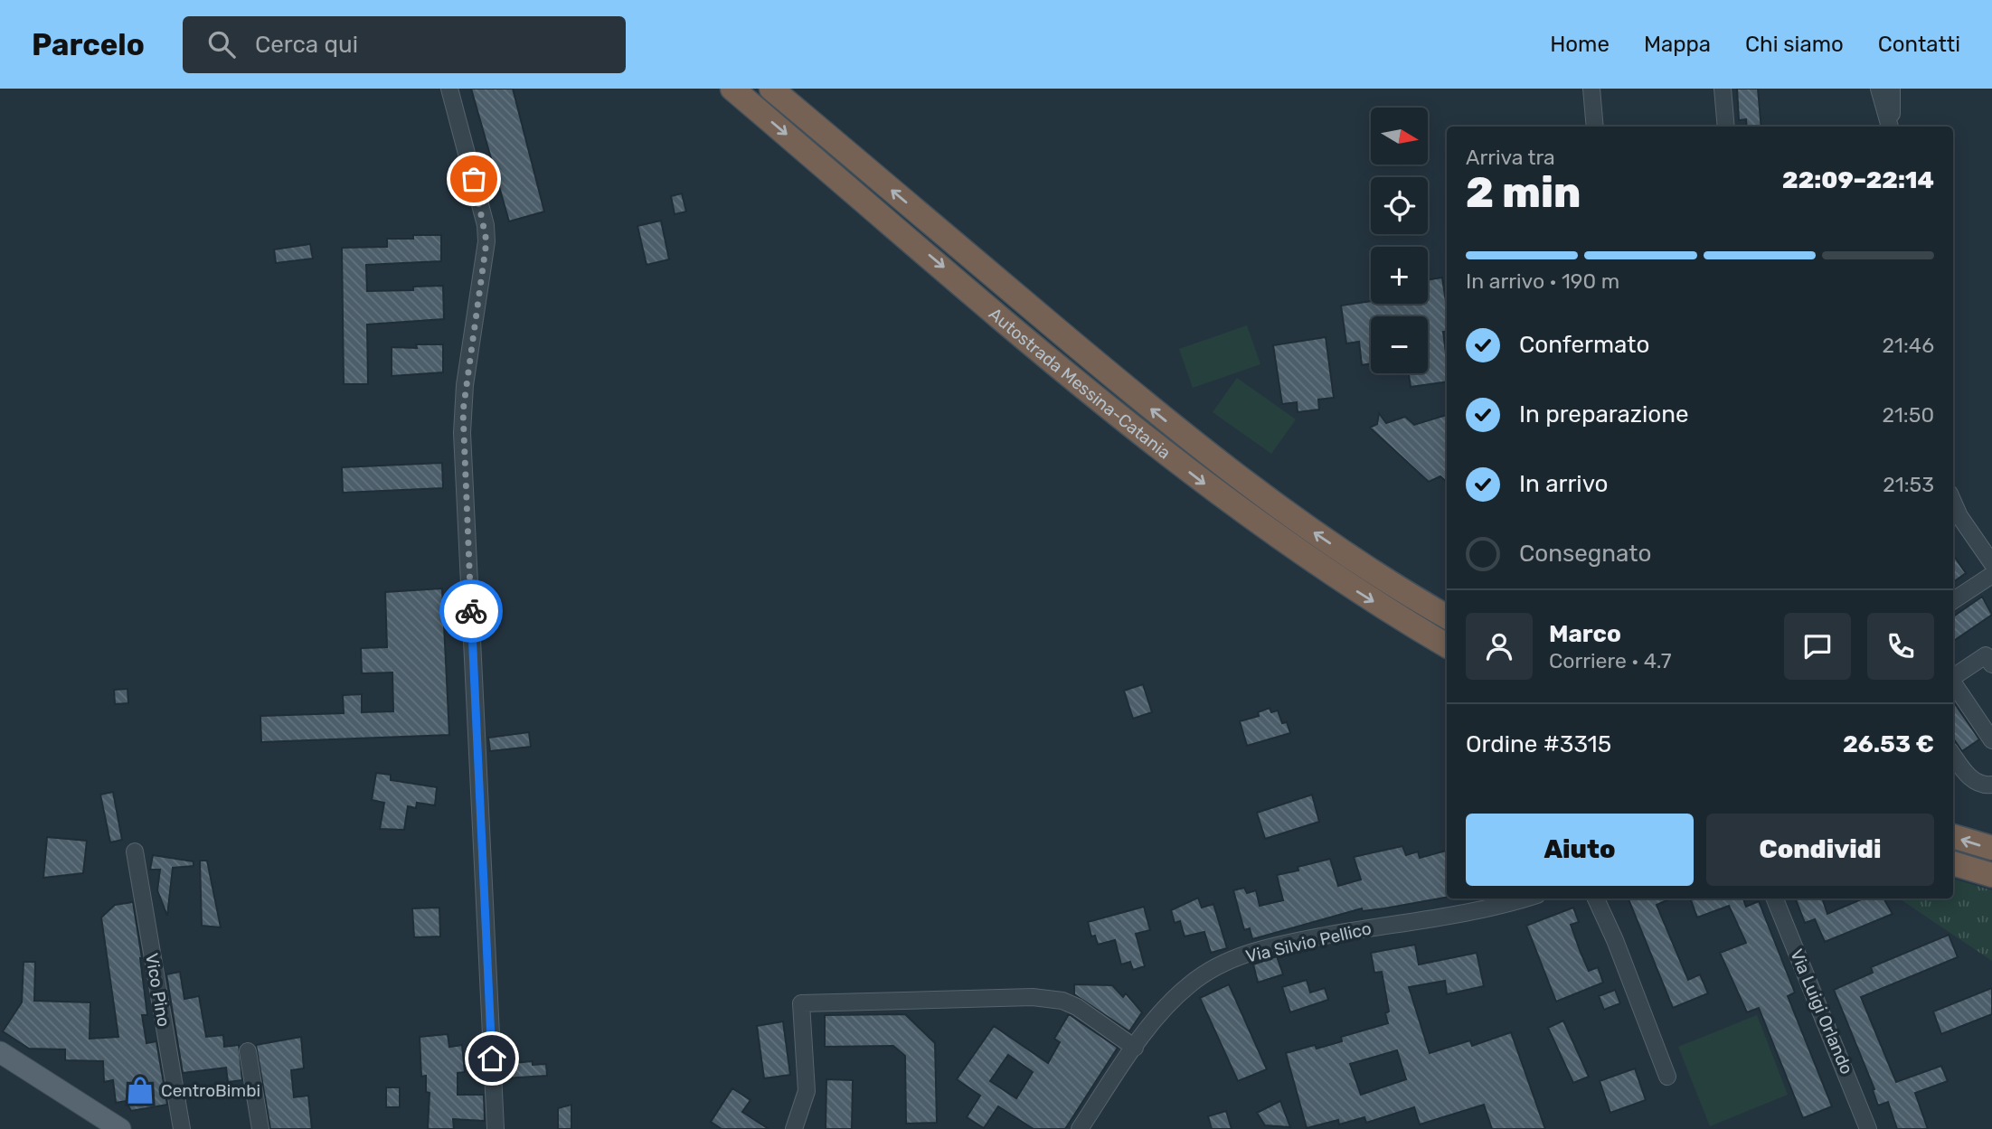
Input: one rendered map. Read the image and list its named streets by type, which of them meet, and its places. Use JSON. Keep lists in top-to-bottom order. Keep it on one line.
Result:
{"streets":{"highway":["Autostrada Messina-Catania"],"street":["Via Silvio Pellico","Vico Pino","Via Luigi Orlando"]},"places":{"shop":["CentroBimbi"]},"north":"right","page":{"header":"Parcelo","search":"Cerca qui","nav":["Home","Mappa","Chi siamo","Contatti"],"map_buttons":["+","−"],"heading":["2 min","Arriva tra","22:09–22:14"],"panel":["Marco","Corriere · 4.7","Ordine #3315","26.53 €"],"bar":"In arrivo · 190 m","list":[["Confermato","21:46"],["In preparazione","21:50"],["In arrivo","21:53"],"Consegnato"],"buttons":["Aiuto","Condividi"]}}
